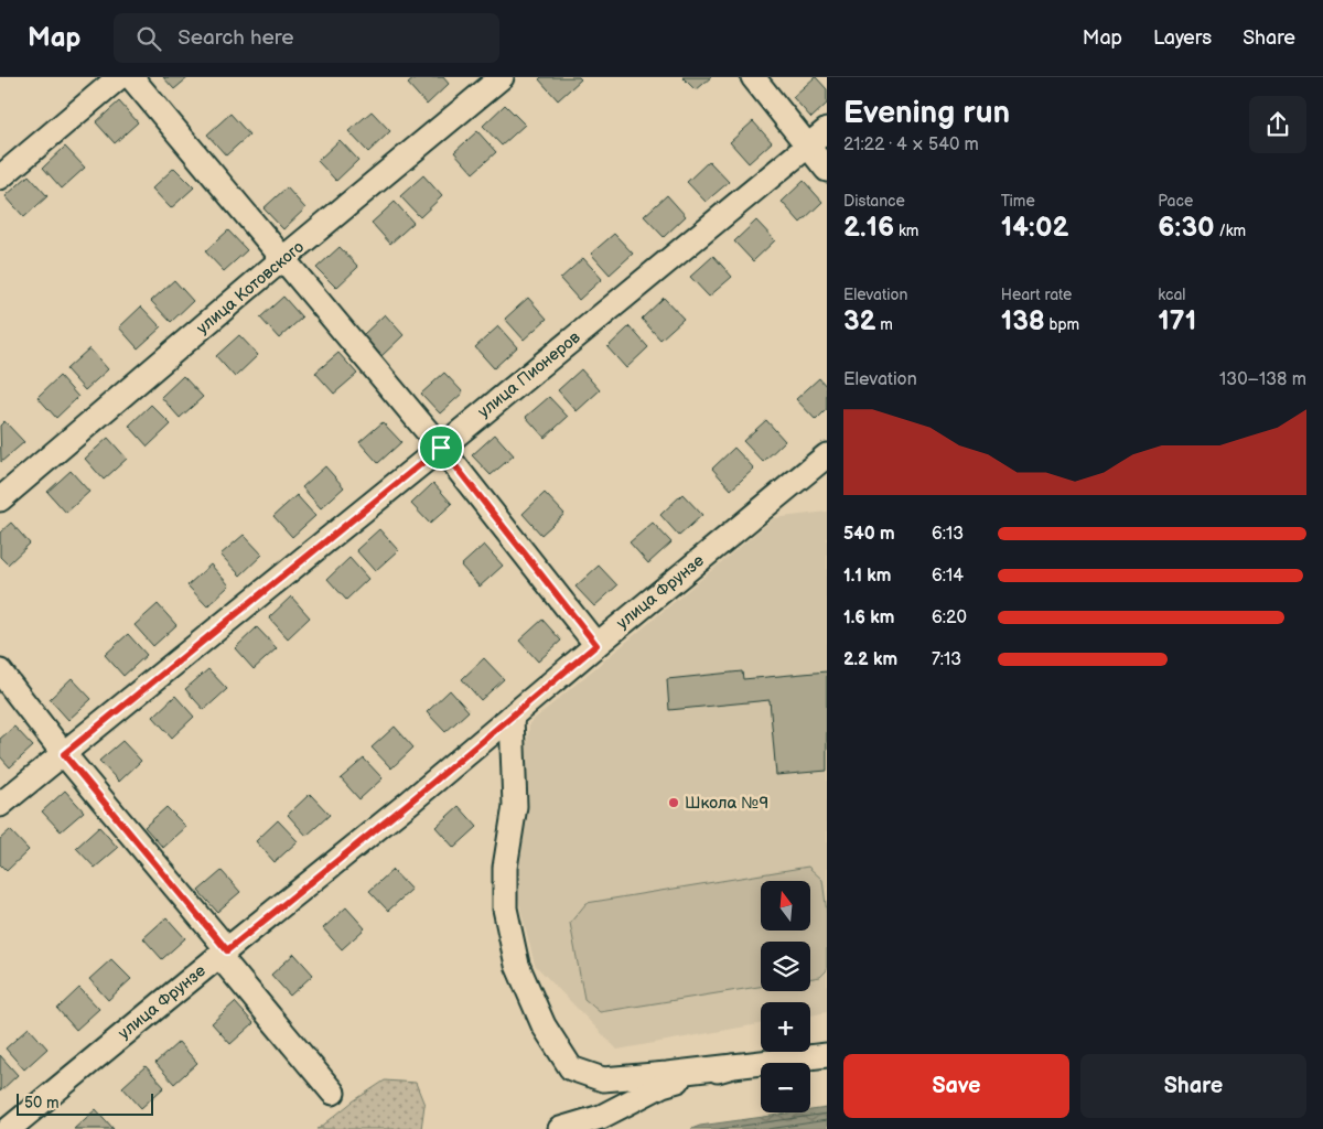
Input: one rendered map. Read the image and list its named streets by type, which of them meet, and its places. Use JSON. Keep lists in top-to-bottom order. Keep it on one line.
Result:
{"streets":{"street":["улица Котовского","улица Пионеров","улица Фрунзе"]},"places":["Школа №9"],"scale_bar":"50 m","north":"top","page":{"header":"Map","search":"Search here","nav":["Map","Layers","Share"],"heading":["Evening run","21:22 · 4 × 540 m"],"stats":[["Distance","2.16 km"],["Time","14:02"],["Pace","6:30 /km"],["Elevation","32 m"],["Heart rate","138 bpm"],["kcal","171"]],"chart":["Elevation","130–138 m"],"list":[{"name":"540 m","note":"6:13"},{"name":"1.1 km","note":"6:14"},{"name":"1.6 km","note":"6:20"},{"name":"2.2 km","note":"7:13"}],"map_buttons":["+","−"],"buttons":["Save","Share"],"scale":"50 m"}}
